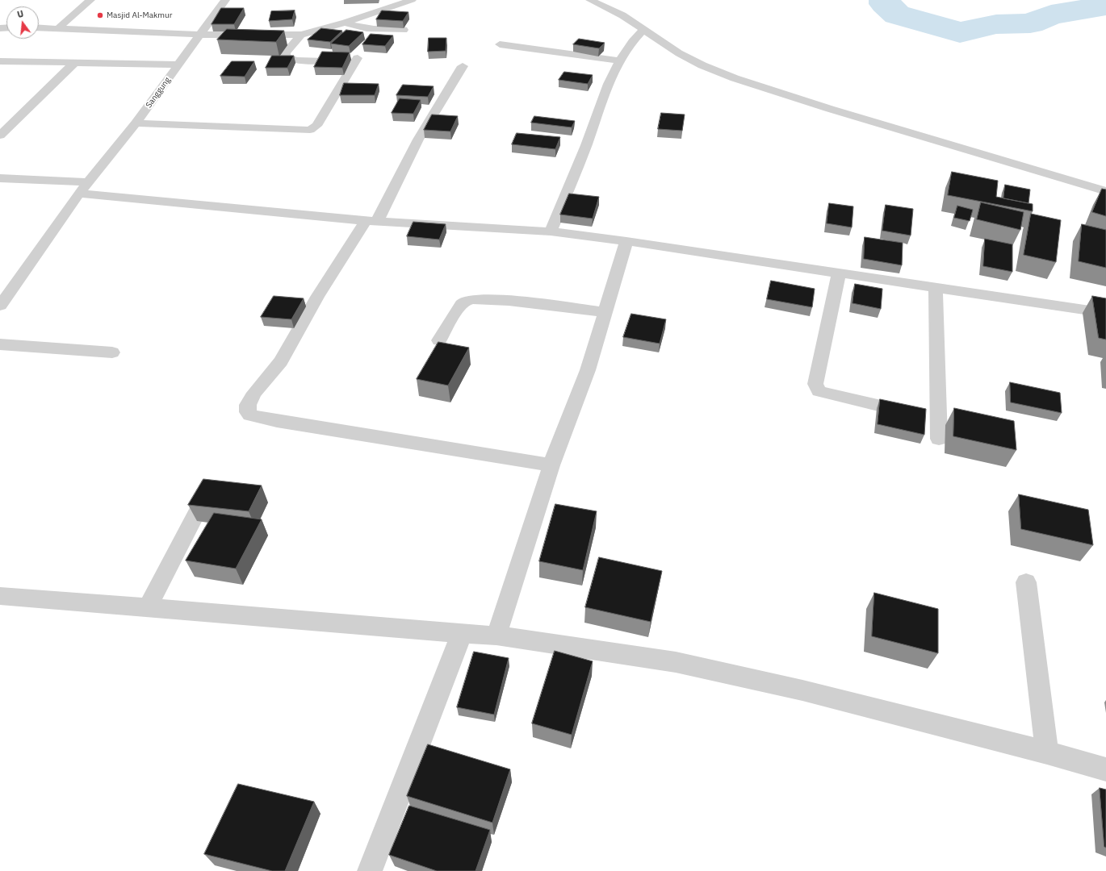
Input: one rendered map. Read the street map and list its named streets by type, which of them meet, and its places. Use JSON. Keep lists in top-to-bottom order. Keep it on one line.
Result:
{"streets":{"street":["Sanggung"]},"places":["Masjid Al-Makmur"],"north":"top"}
